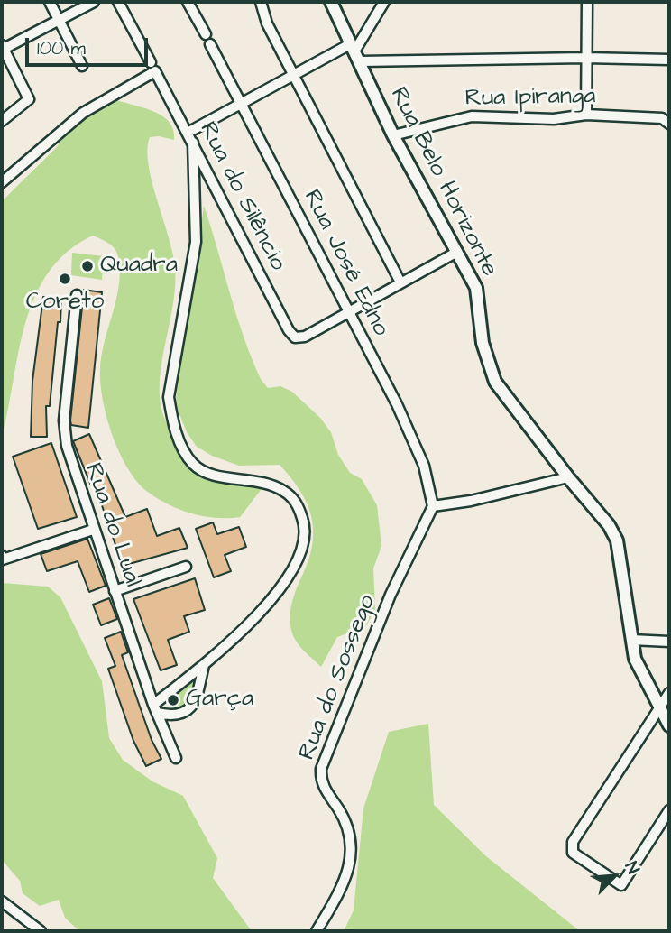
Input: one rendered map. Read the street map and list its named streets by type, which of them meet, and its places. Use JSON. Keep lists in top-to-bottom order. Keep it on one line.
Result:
{"streets":{"street":["Rua Ipiranga","Rua Belo Horizonte","Rua do Silêncio","Rua José Edno","Rua do Lual","Rua do Sossego"]},"crossings":[["Rua Ipiranga","Rua Belo Horizonte"],["Rua do Silêncio","Rua José Edno"],["Rua José Edno","Rua do Sossego"]],"places":["Quadra","Coreto","Garça"],"scale_bar":"100 m","north":"top right"}
